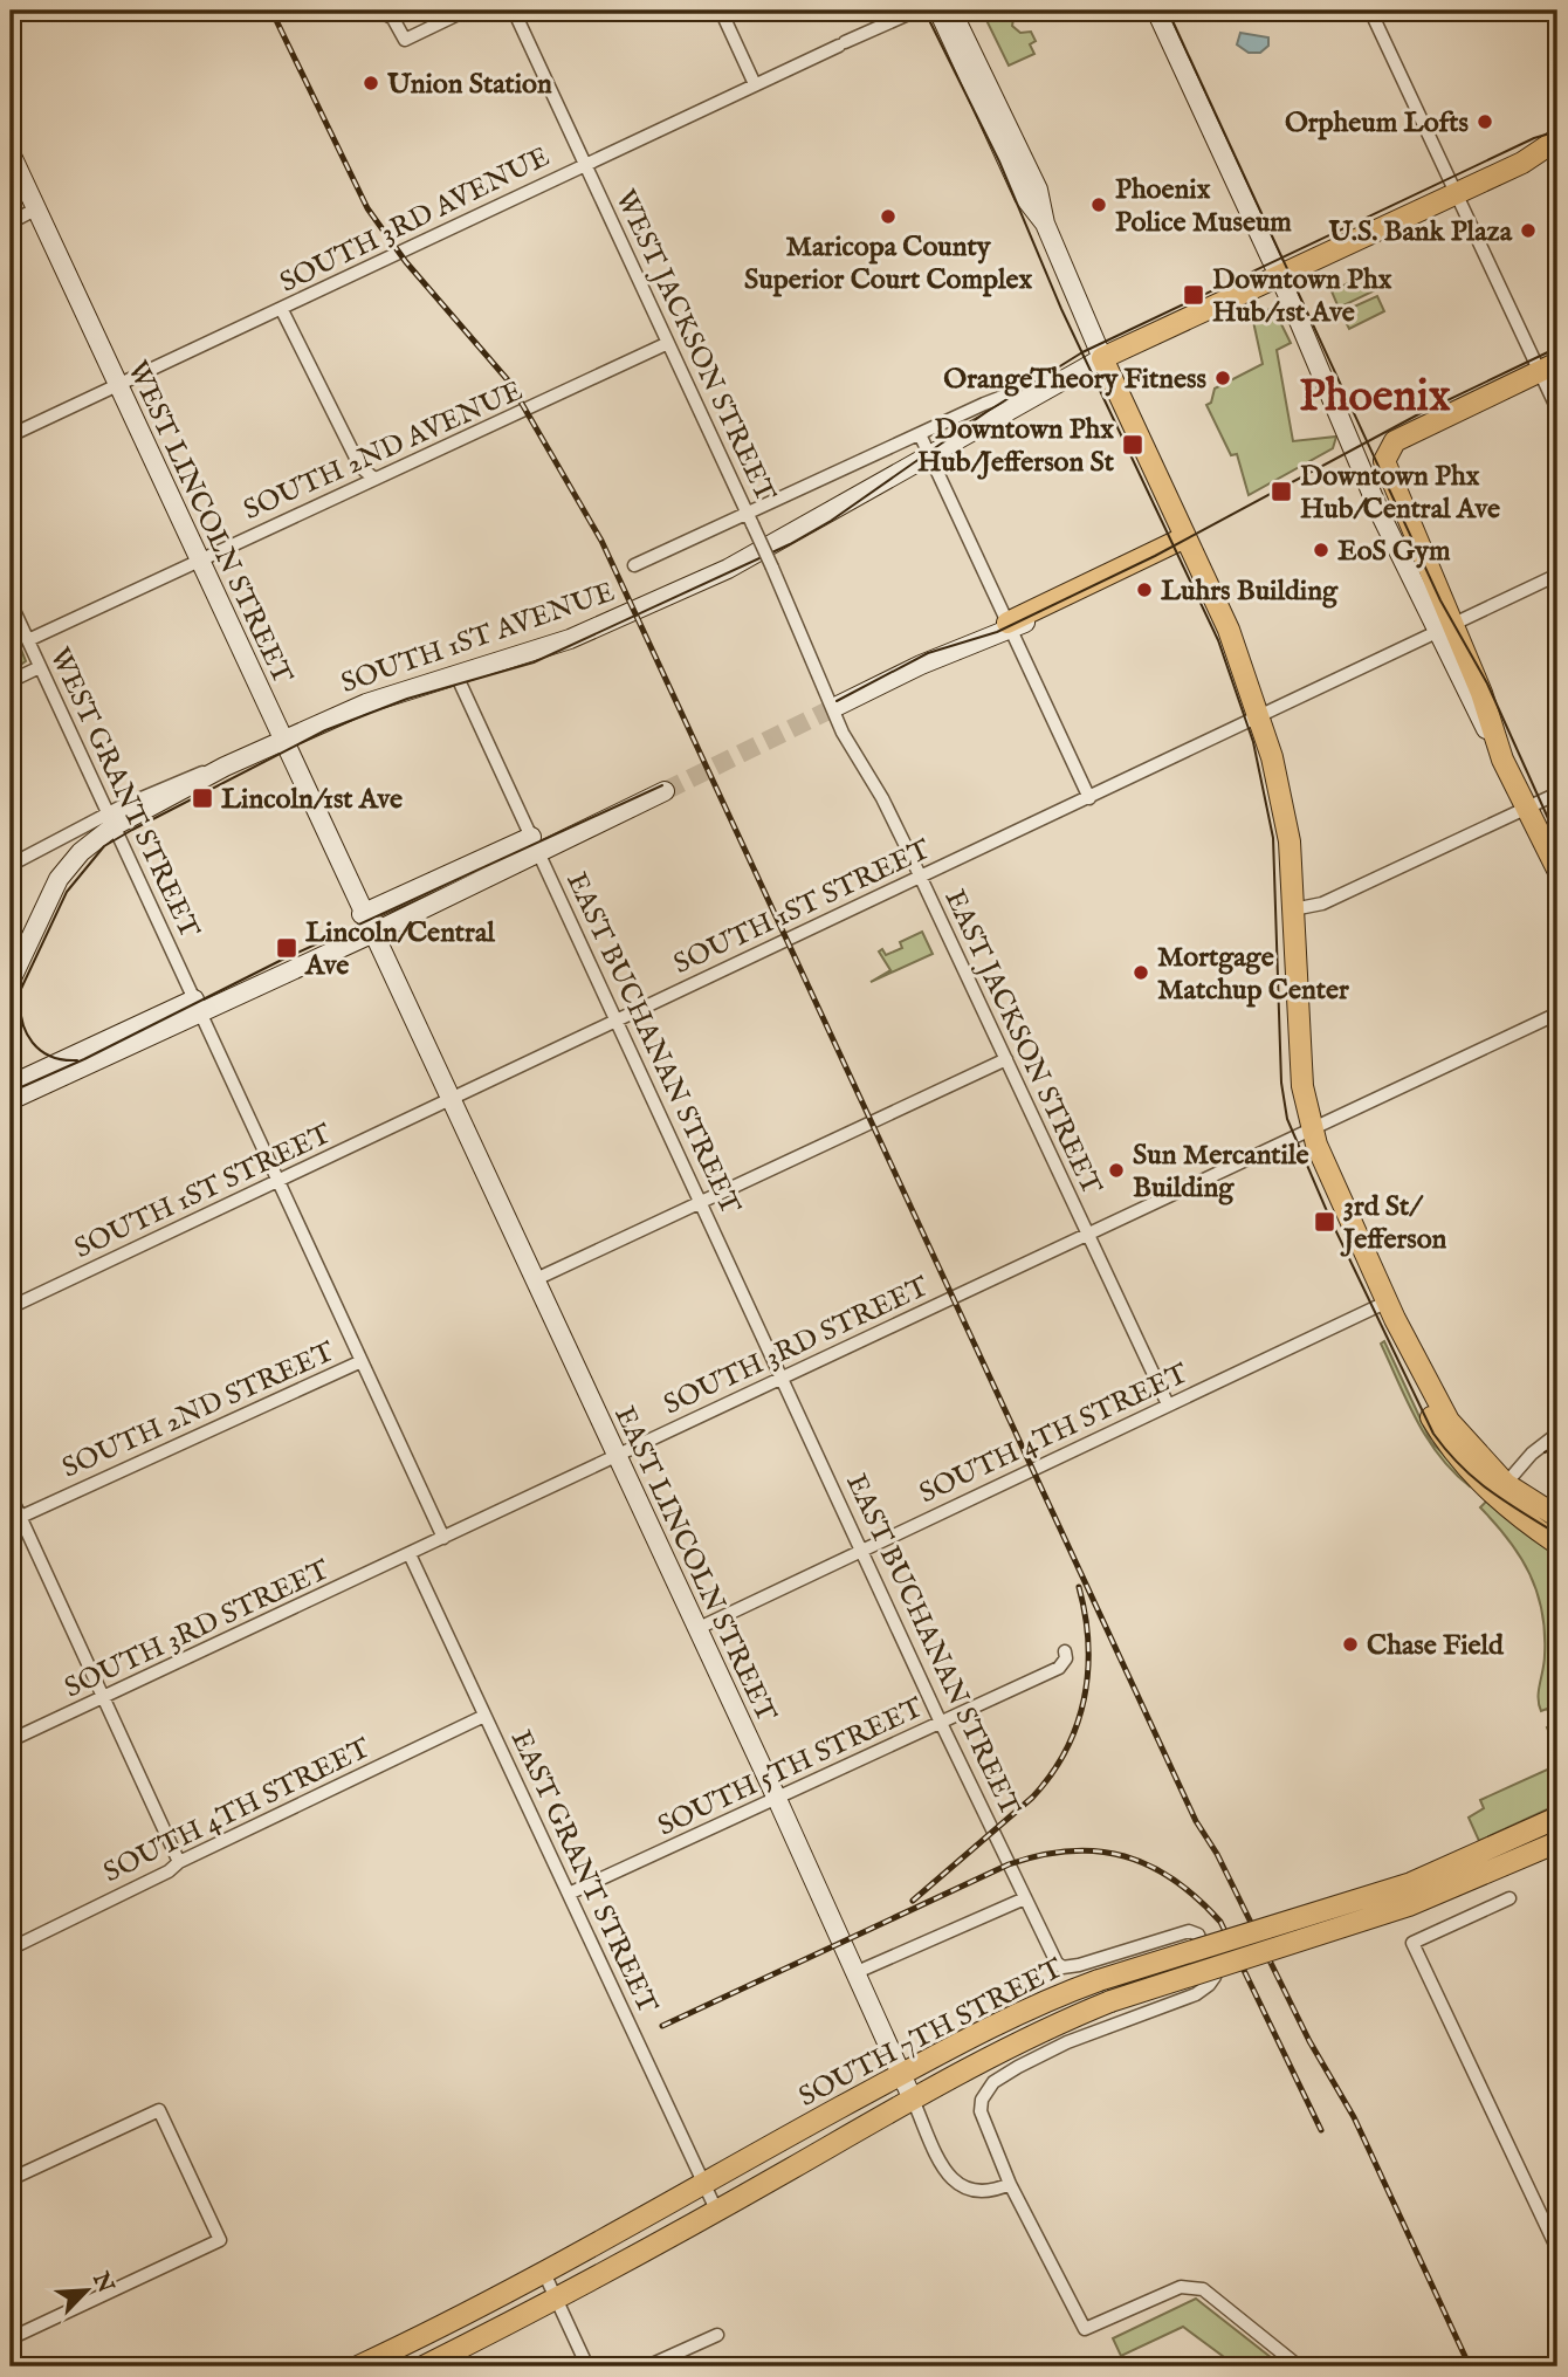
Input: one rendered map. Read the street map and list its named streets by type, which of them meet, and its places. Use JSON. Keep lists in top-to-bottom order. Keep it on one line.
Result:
{"streets":{"main road":["WEST LINCOLN STREET","SOUTH 1ST AVENUE","EAST LINCOLN STREET","SOUTH 7TH STREET"],"street":["SOUTH 3RD AVENUE","WEST JACKSON STREET","SOUTH 2ND AVENUE","WEST GRANT STREET","SOUTH 1ST STREET","EAST JACKSON STREET","EAST BUCHANAN STREET","SOUTH 3RD STREET","SOUTH 2ND STREET","SOUTH 4TH STREET","SOUTH 5TH STREET","EAST GRANT STREET"]},"crossings":[["SOUTH 3RD AVENUE","WEST JACKSON STREET"],["SOUTH 3RD AVENUE","WEST LINCOLN STREET"],["WEST JACKSON STREET","SOUTH 2ND AVENUE"],["WEST JACKSON STREET","SOUTH 1ST AVENUE"],["WEST JACKSON STREET","EAST JACKSON STREET"],["SOUTH 2ND AVENUE","WEST LINCOLN STREET"],["SOUTH 2ND AVENUE","WEST GRANT STREET"],["WEST LINCOLN STREET","SOUTH 1ST AVENUE"],["WEST LINCOLN STREET","EAST LINCOLN STREET"],["SOUTH 1ST AVENUE","WEST GRANT STREET"],["SOUTH 1ST AVENUE","EAST BUCHANAN STREET"],["SOUTH 1ST STREET","EAST JACKSON STREET"],["SOUTH 1ST STREET","EAST BUCHANAN STREET"],["SOUTH 1ST STREET","EAST LINCOLN STREET"],["EAST JACKSON STREET","SOUTH 3RD STREET"],["EAST JACKSON STREET","SOUTH 4TH STREET"],["EAST BUCHANAN STREET","SOUTH 3RD STREET"],["EAST BUCHANAN STREET","SOUTH 4TH STREET"],["EAST BUCHANAN STREET","EAST LINCOLN STREET"],["EAST BUCHANAN STREET","SOUTH 5TH STREET"],["SOUTH 3RD STREET","EAST LINCOLN STREET"],["SOUTH 3RD STREET","EAST GRANT STREET"],["SOUTH 4TH STREET","EAST LINCOLN STREET"],["SOUTH 4TH STREET","EAST GRANT STREET"],["EAST LINCOLN STREET","SOUTH 5TH STREET"],["EAST LINCOLN STREET","SOUTH 7TH STREET"],["SOUTH 5TH STREET","EAST GRANT STREET"],["EAST GRANT STREET","SOUTH 7TH STREET"]],"districts":["Phoenix"],"places":{"other":["Union Station","Orpheum Lofts","Phoenix Police Museum","Maricopa County Superior Court Complex","U.S. Bank Plaza","OrangeTheory Fitness","EoS Gym","Luhrs Building","Mortgage Matchup Center","Sun Mercantile Building","Chase Field"],"transit":["Downtown Phx Hub/1st Ave","Downtown Phx Hub/Jefferson St","Downtown Phx Hub/Central Ave","Lincoln/1st Ave","Lincoln/Central Ave","3rd St/ Jefferson"]},"north":"top right"}
